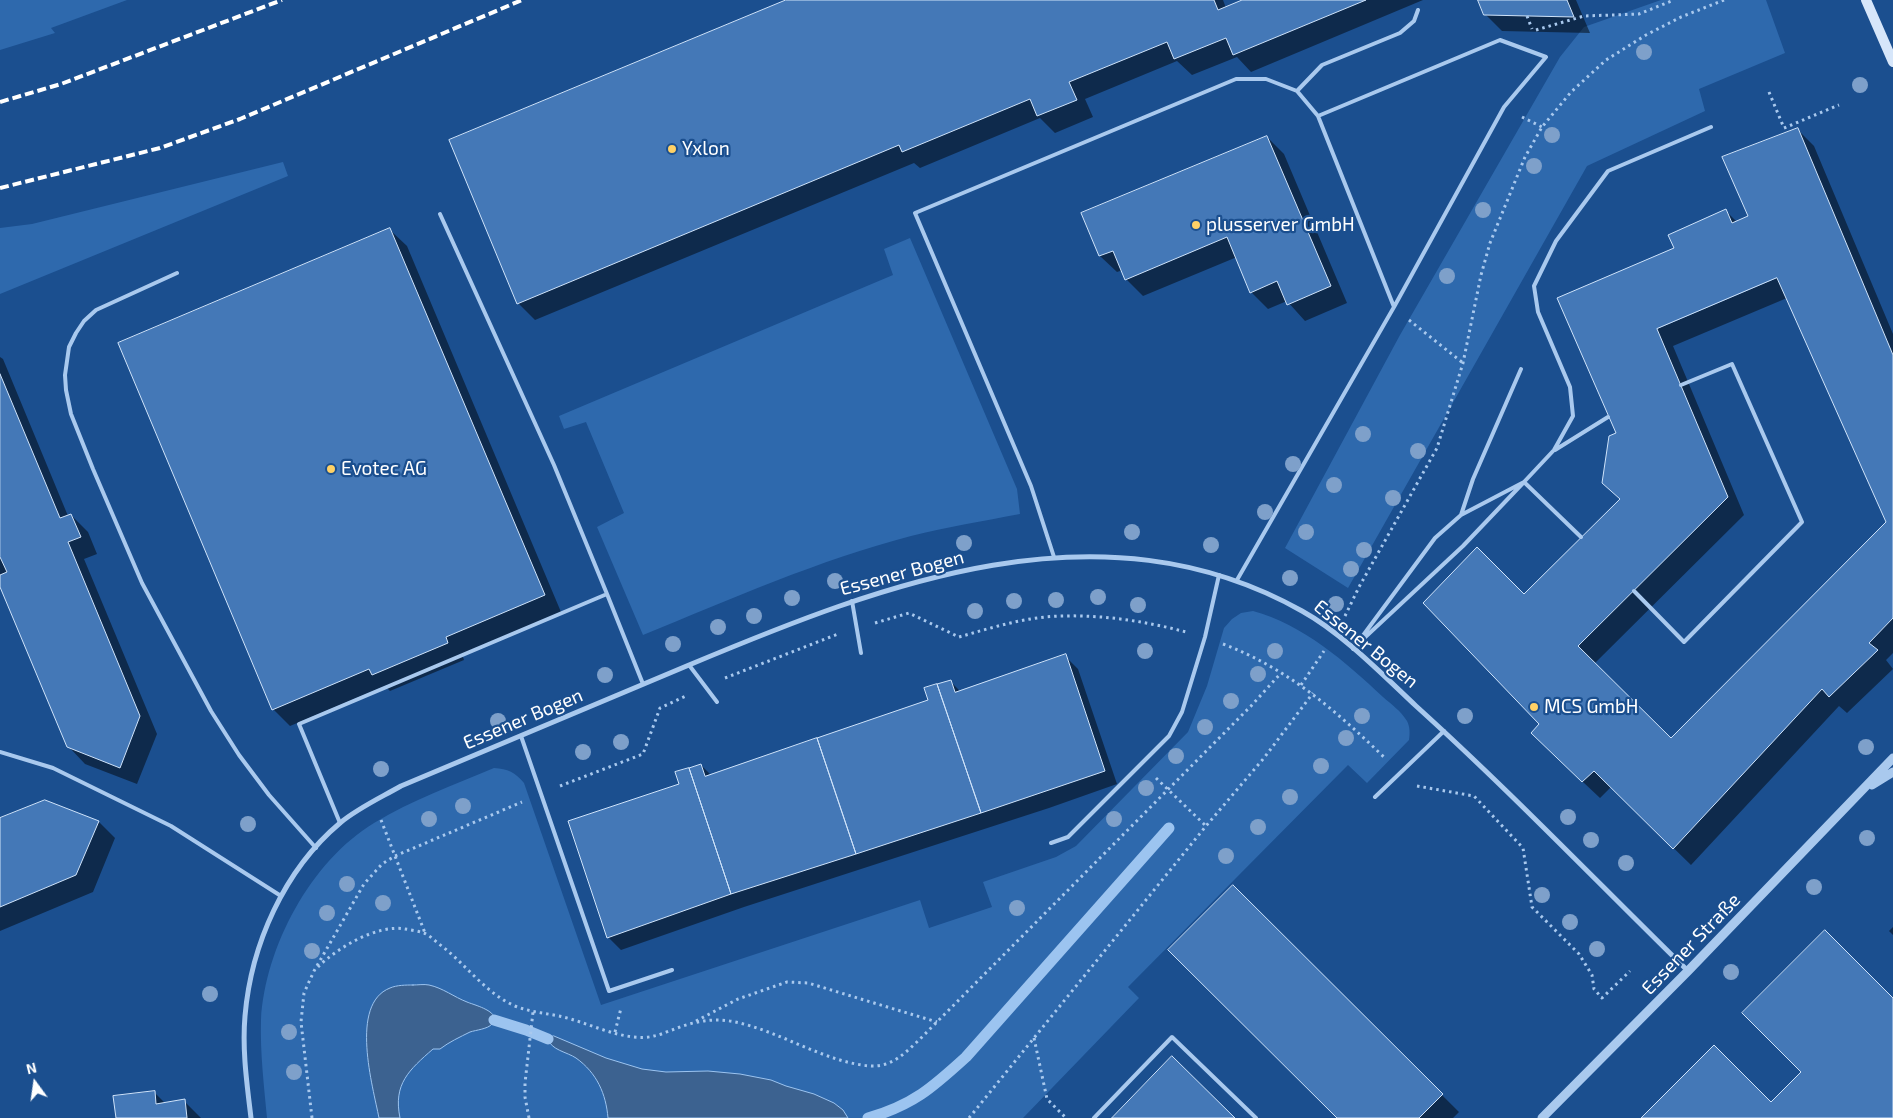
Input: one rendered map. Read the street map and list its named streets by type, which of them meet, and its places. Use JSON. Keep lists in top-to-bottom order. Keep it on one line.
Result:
{"streets":{"street":["Essener Bogen","Essener Straße"]},"crossings":[["Essener Bogen","Essener Straße"]],"places":["Yxlon","plusserver GmbH","Evotec AG","MCS GmbH"],"north":"top"}
